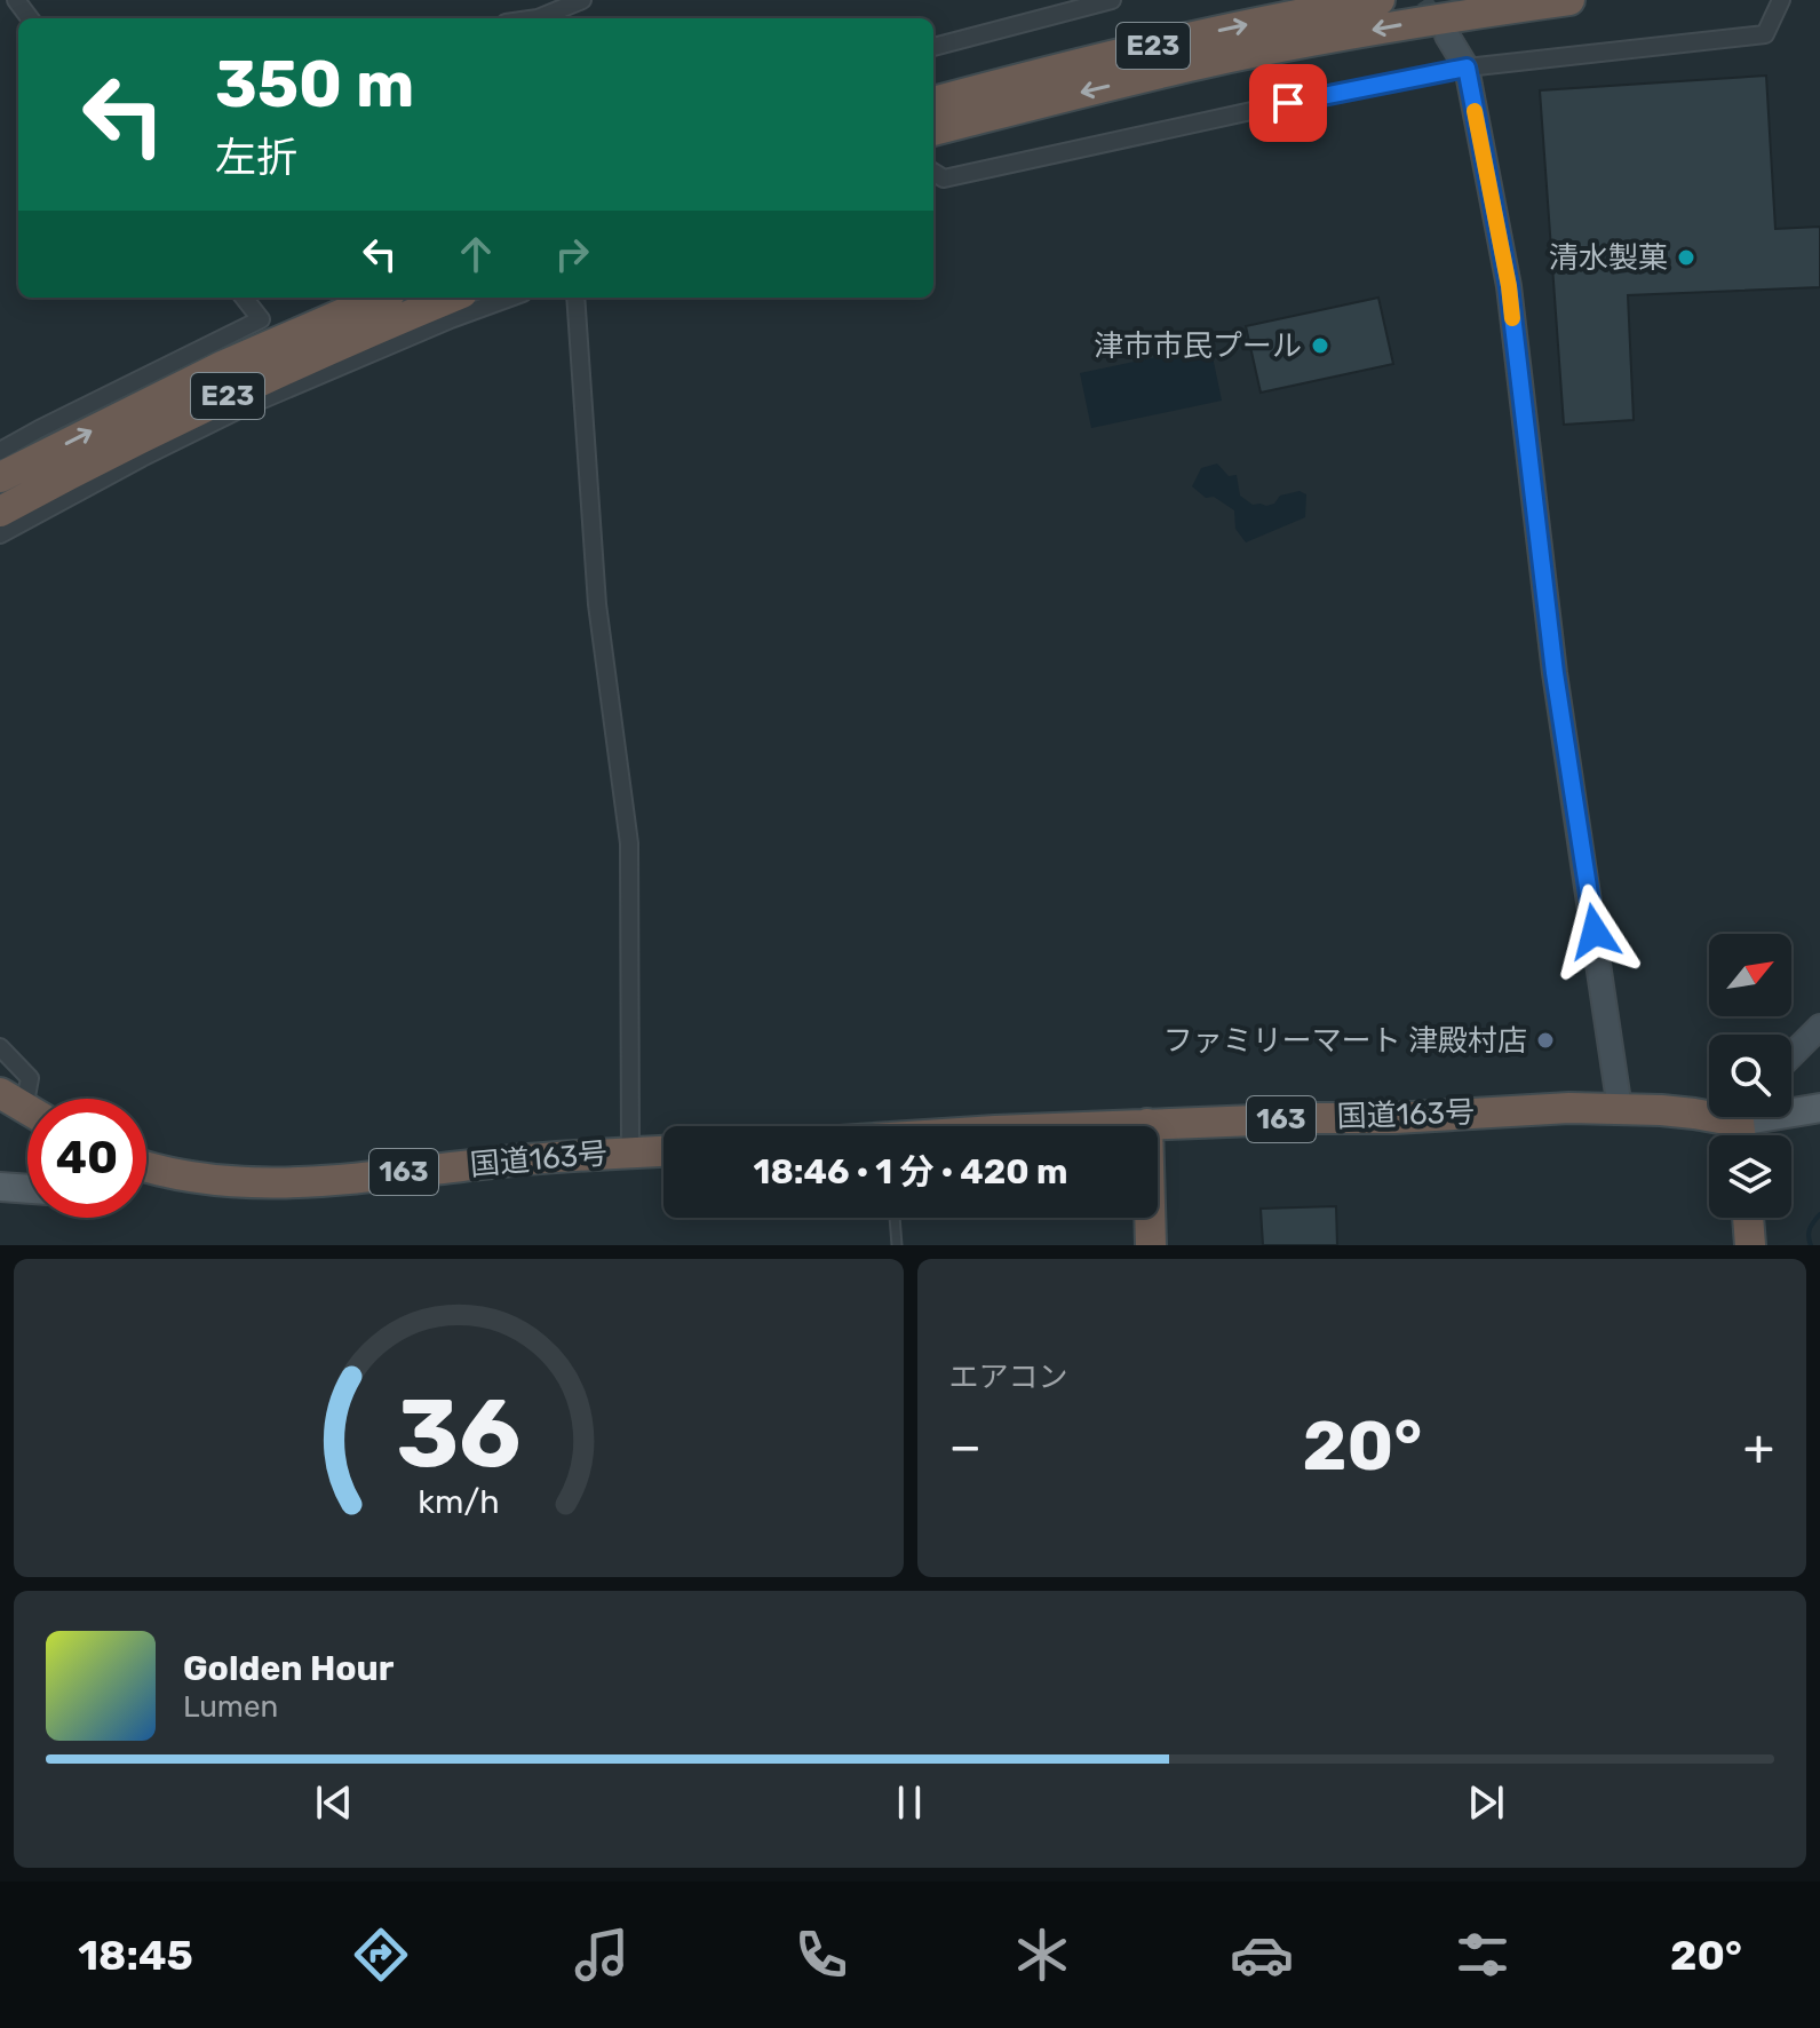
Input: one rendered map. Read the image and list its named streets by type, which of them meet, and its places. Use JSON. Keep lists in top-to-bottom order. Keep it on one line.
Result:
{"streets":{"highway":["E23","国道163号","163"]},"places":["清水製菓","津市市民プール","ファミリーマート 津殿村店"],"north":"top right","page":{"turn":["350 m","左折"],"limit":"40","trip":"18:46 · 1 分 · 420 m","tile":"エアコン","heat":["−","20°","+"],"song":["Golden Hour","Lumen"],"tabs":["18:45","20°"],"gauge":["36","km/h"]}}
